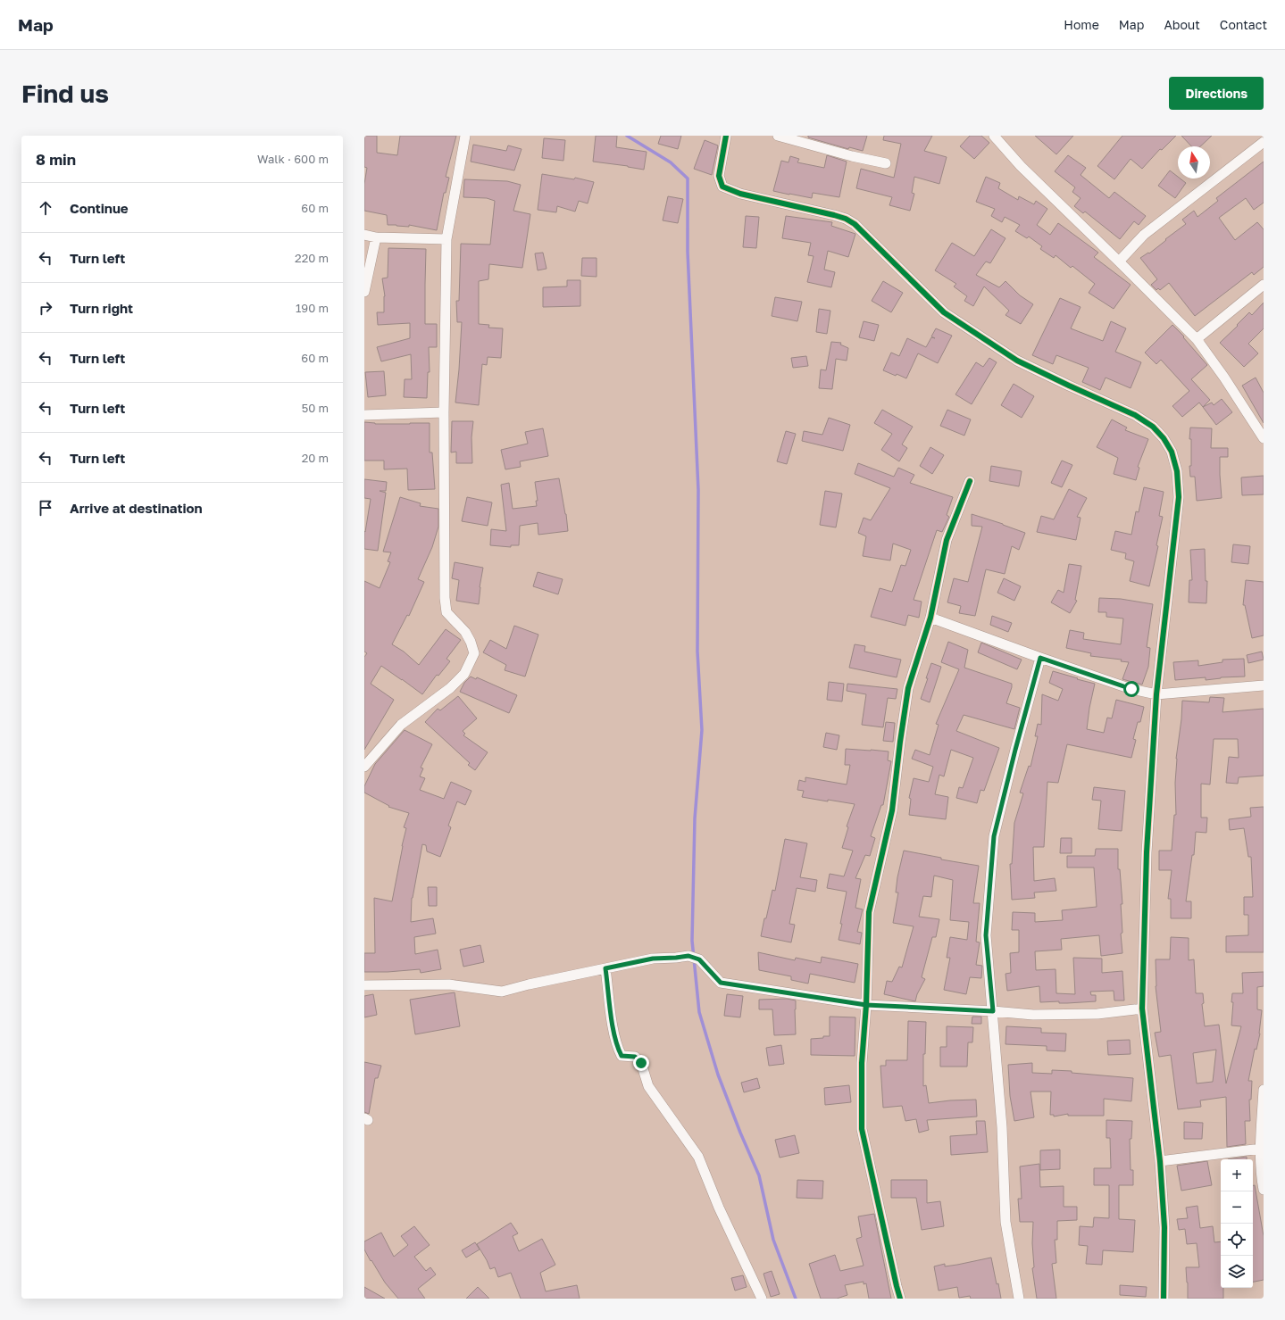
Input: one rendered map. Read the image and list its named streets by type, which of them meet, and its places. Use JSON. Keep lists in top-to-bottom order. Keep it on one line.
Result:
{"north":"top","page":{"header":"Map","nav":["Home","Map","About","Contact"],"buttons":"Directions","title":"Find us","heading":["8 min","Walk · 600 m"],"list":[["Continue","60 m"],["Turn left","220 m"],["Turn right","190 m"],["Turn left","60 m"],["Turn left","50 m"],["Turn left","20 m"],"Arrive at destination"],"map_buttons":["+","−"]}}
